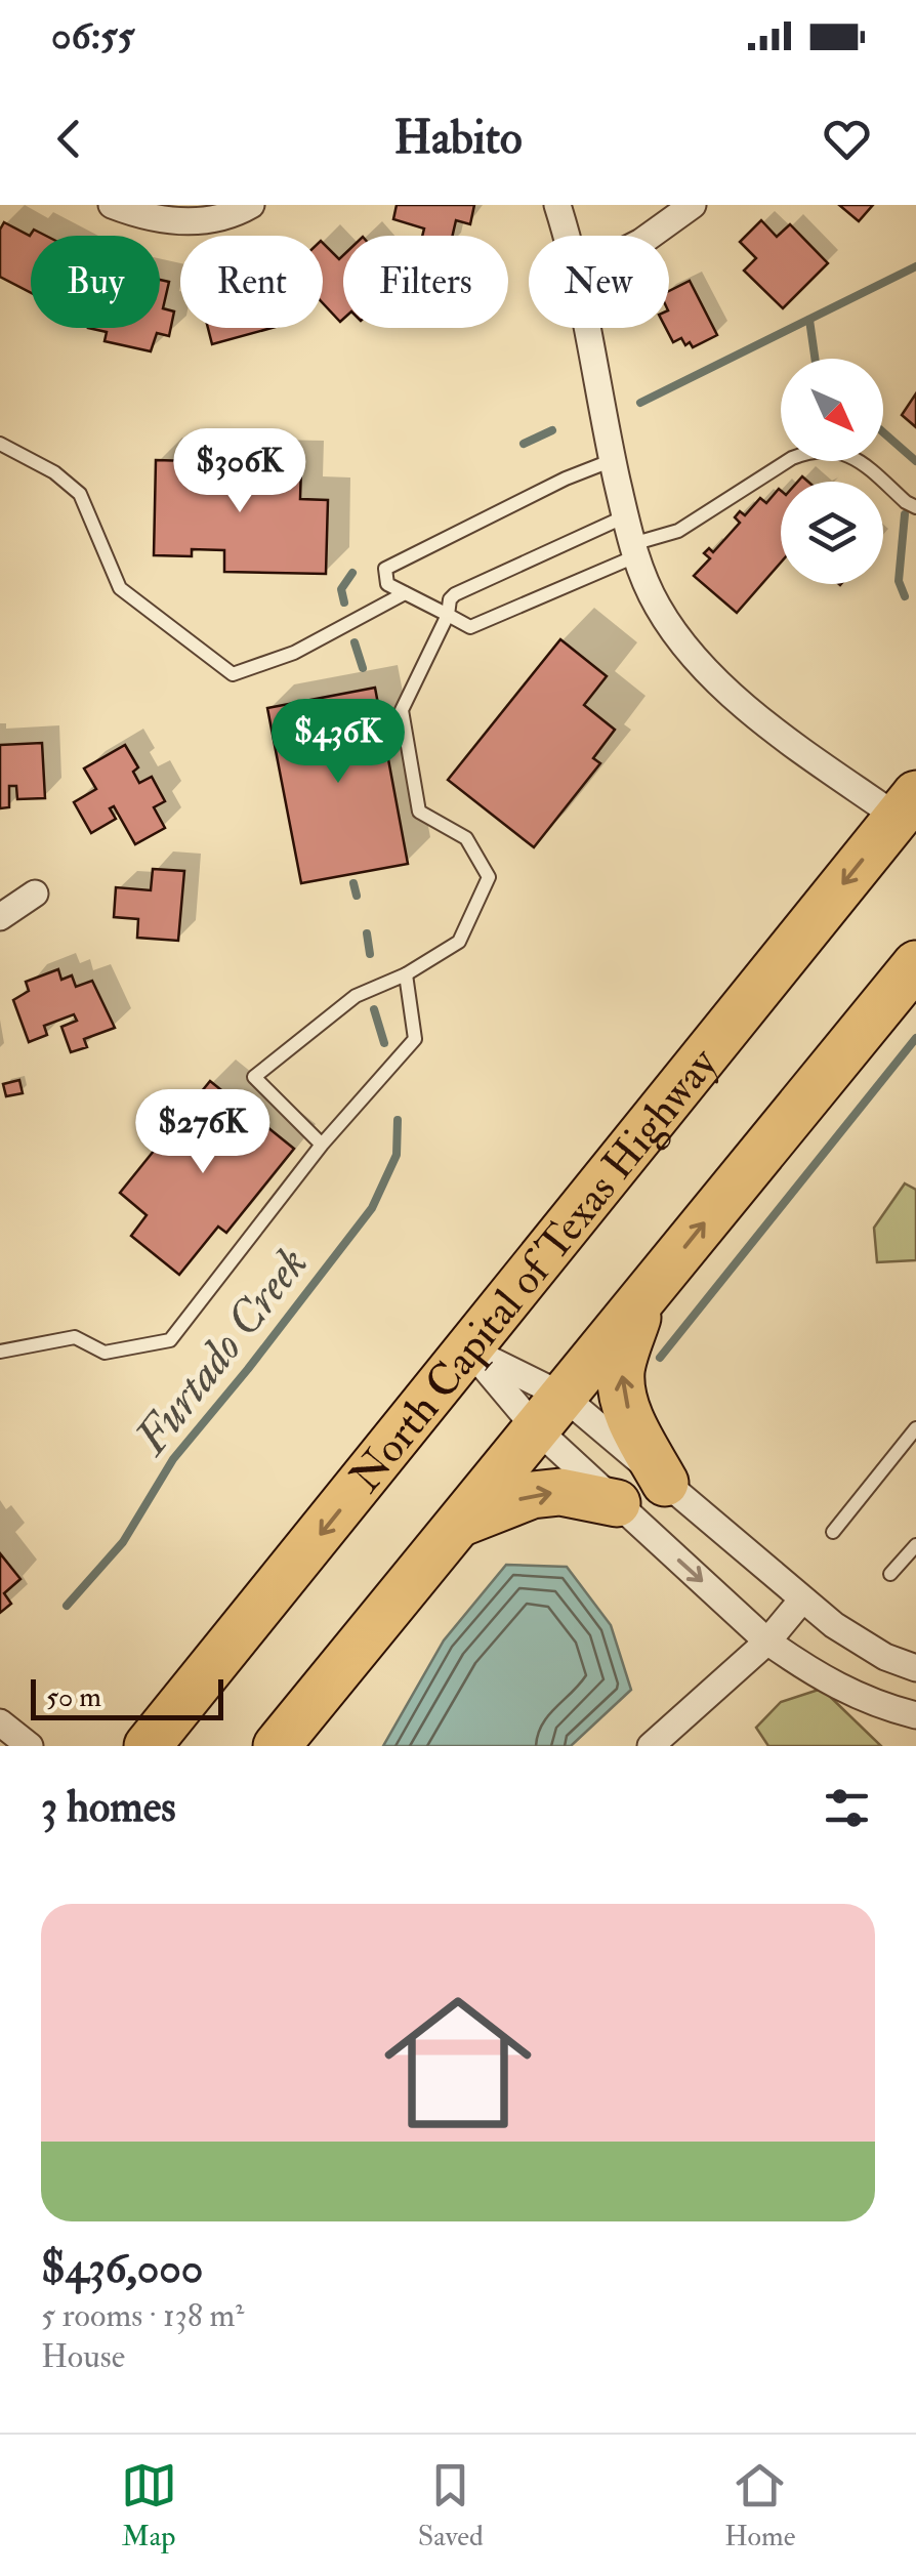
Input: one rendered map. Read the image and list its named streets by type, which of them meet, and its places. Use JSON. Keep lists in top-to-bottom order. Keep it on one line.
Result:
{"streets":{"highway":["North Capital of Texas Highway"]},"water":["Furtado Creek"],"scale_bar":"50 m","north":"bottom right","page":{"status":"06:55","header":"Habito","chip":["Buy","Rent","Filters","New"],"price":["$306K","$436K","$276K"],"scale":"50 m","heading":"3 homes","list":[{"name":"$436,000","note":"5 rooms · 138 m² · House"}],"tabs":["Map","Saved","Home"]}}
